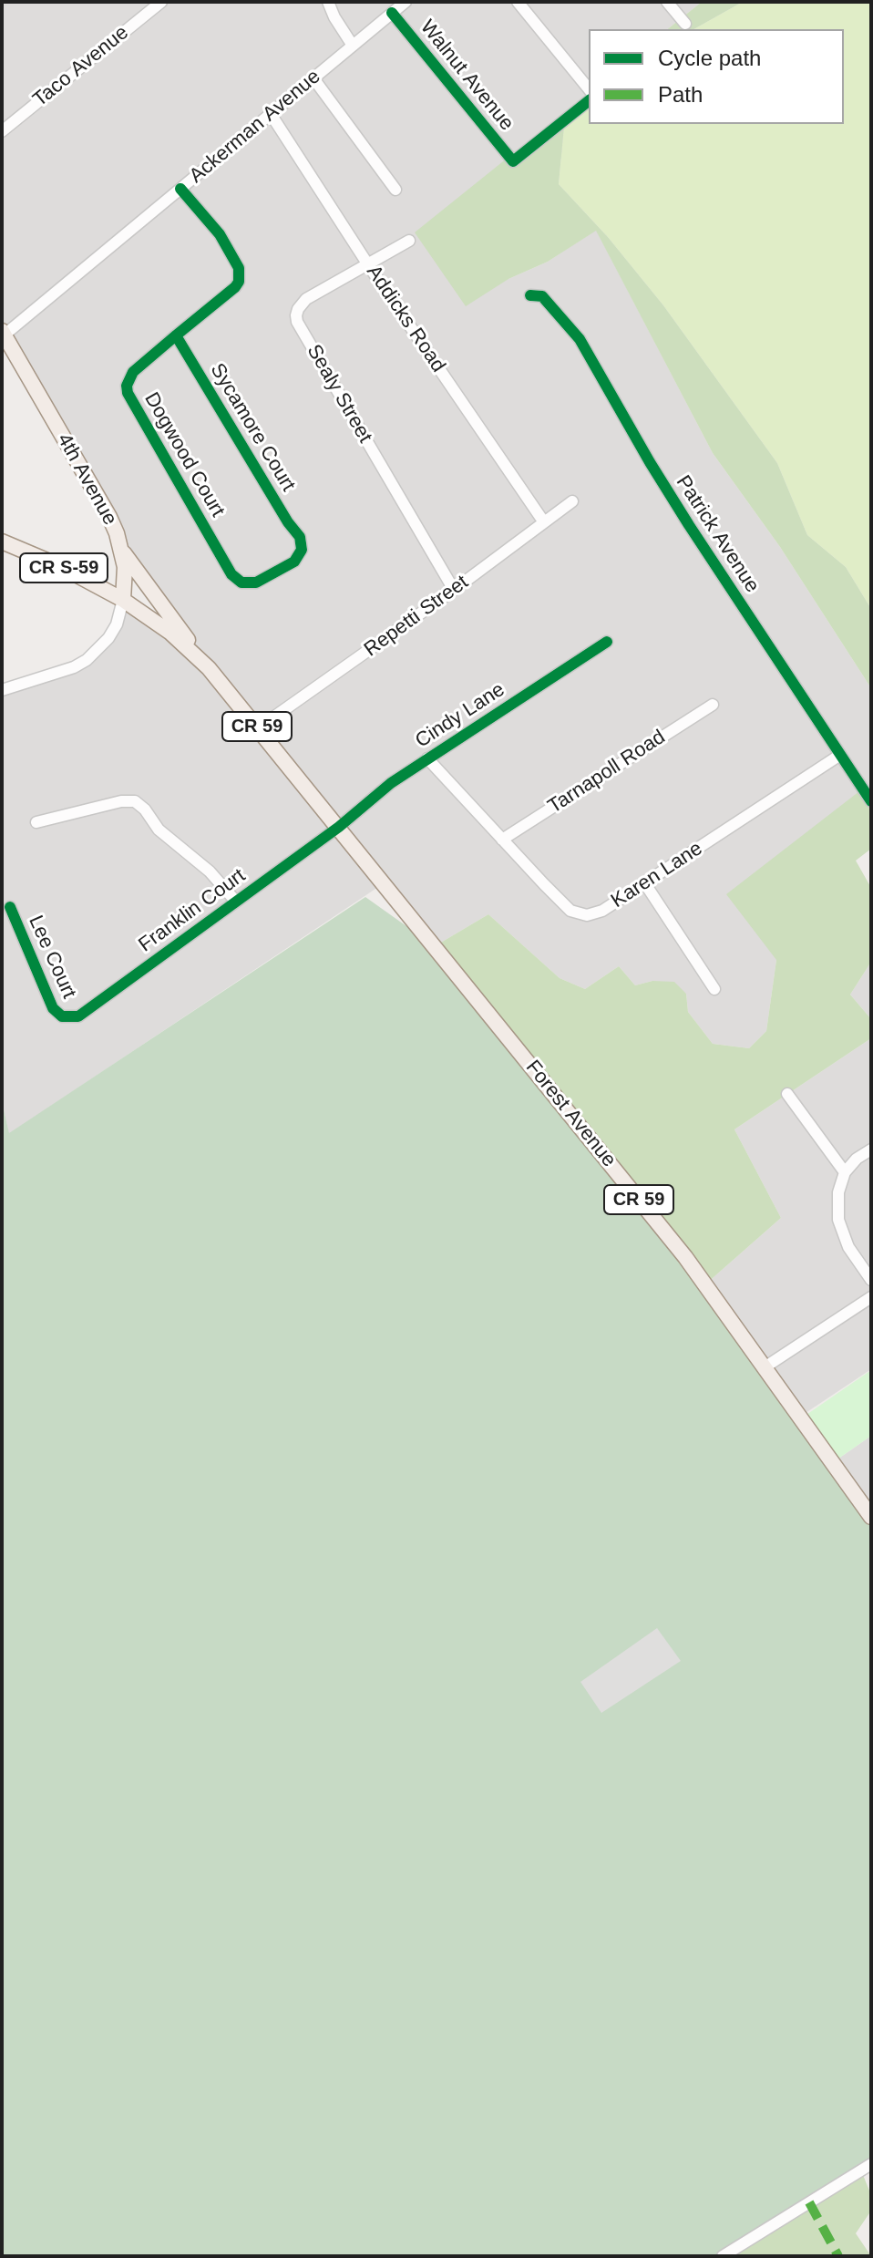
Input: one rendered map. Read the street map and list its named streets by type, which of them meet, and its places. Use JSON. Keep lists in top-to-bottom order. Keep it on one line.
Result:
{"streets":{"main road":["4th Avenue","CR S-59","CR 59","Forest Avenue"],"street":["Taco Avenue","Walnut Avenue","Ackerman Avenue","Addicks Road","Sealy Street","Sycamore Court","Dogwood Court","Patrick Avenue","Repetti Street","Cindy Lane","Tarnapoll Road","Karen Lane","Franklin Court","Lee Court"]},"crossings":[["Walnut Avenue","Ackerman Avenue"],["Ackerman Avenue","Addicks Road"],["Ackerman Avenue","Dogwood Court"],["Ackerman Avenue","4th Avenue"],["Addicks Road","Sealy Street"],["Addicks Road","Repetti Street"],["Sealy Street","Repetti Street"],["Sycamore Court","Dogwood Court"],["4th Avenue","CR S-59"],["4th Avenue","CR 59"],["Patrick Avenue","Karen Lane"],["CR S-59","CR 59"],["Repetti Street","CR 59"],["Cindy Lane","CR 59"],["Cindy Lane","Karen Lane"],["Cindy Lane","Franklin Court"],["Cindy Lane","Forest Avenue"],["CR 59","Franklin Court"],["CR 59","Forest Avenue"],["Tarnapoll Road","Karen Lane"],["Franklin Court","Lee Court"],["Franklin Court","Forest Avenue"]],"legend":["Cycle path","Path"]}
